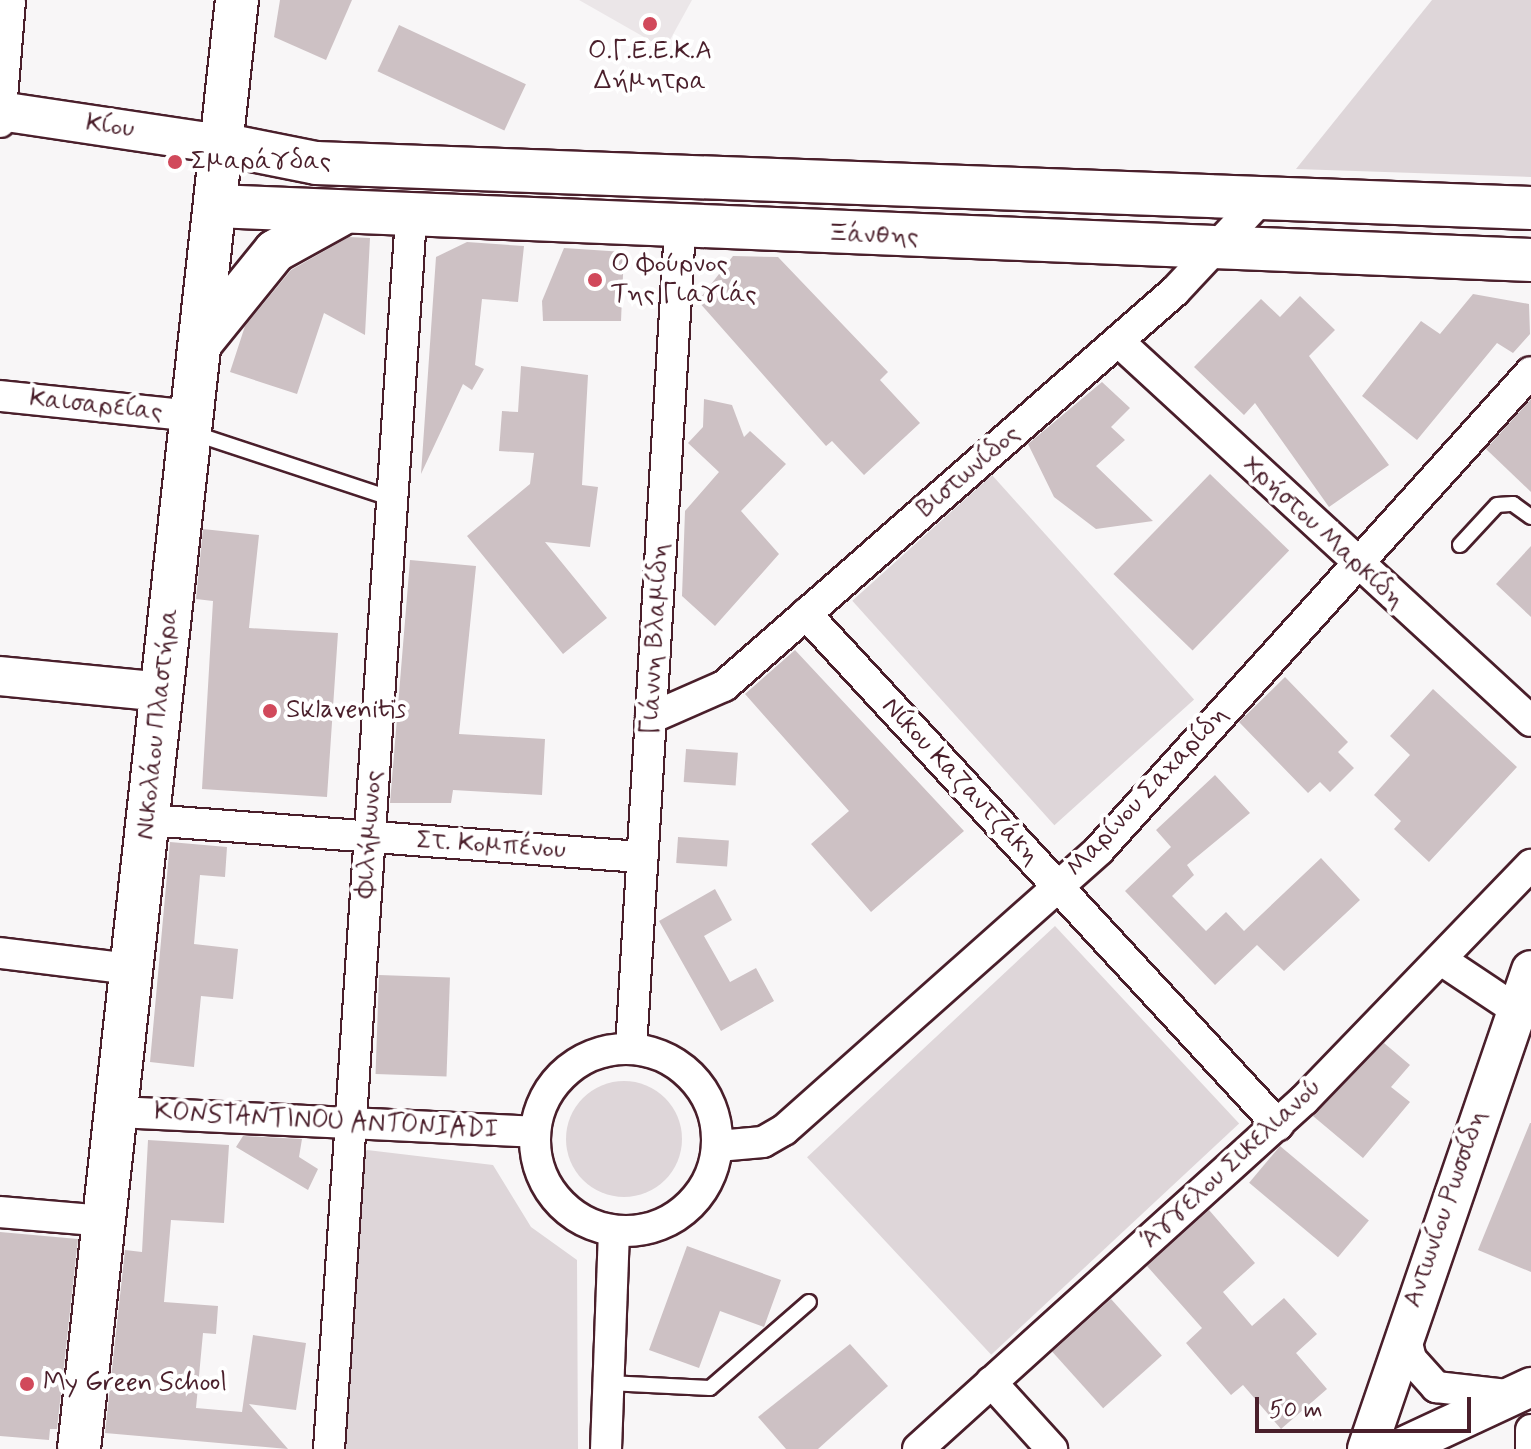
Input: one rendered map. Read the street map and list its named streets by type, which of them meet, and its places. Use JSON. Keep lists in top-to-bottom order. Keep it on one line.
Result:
{"streets":{"main road":["Ξάνθης","Νικολάου Πλαστήρα"],"street":["Κίου","Καισαρείας","Βιστωνίδος","Χρήστου Μαρκίδη","Γιάννη Βλαμίδη","Νίκου Καζαντζάκη","Μαρίνου Σαχαρίδη","Φιλήμωνος","Στ. Κομπένου","KONSTANTINOU ANTONIADI","Άγγελου Σικελιανού","Αντωνίου Ρωσσίδη"]},"crossings":[["Κίου","Ξάνθης"],["Κίου","Νικολάου Πλαστήρα"],["Ξάνθης","Βιστωνίδος"],["Ξάνθης","Γιάννη Βλαμίδη"],["Ξάνθης","Νικολάου Πλαστήρα"],["Ξάνθης","Φιλήμωνος"],["Καισαρείας","Νικολάου Πλαστήρα"],["Βιστωνίδος","Χρήστου Μαρκίδη"],["Βιστωνίδος","Γιάννη Βλαμίδη"],["Βιστωνίδος","Νίκου Καζαντζάκη"],["Χρήστου Μαρκίδη","Μαρίνου Σαχαρίδη"],["Γιάννη Βλαμίδη","Μαρίνου Σαχαρίδη"],["Γιάννη Βλαμίδη","Στ. Κομπένου"],["Γιάννη Βλαμίδη","KONSTANTINOU ANTONIADI"],["Νικολάου Πλαστήρα","Στ. Κομπένου"],["Νικολάου Πλαστήρα","KONSTANTINOU ANTONIADI"],["Νίκου Καζαντζάκη","Μαρίνου Σαχαρίδη"],["Νίκου Καζαντζάκη","Άγγελου Σικελιανού"],["Μαρίνου Σαχαρίδη","KONSTANTINOU ANTONIADI"],["Φιλήμωνος","Στ. Κομπένου"],["Φιλήμωνος","KONSTANTINOU ANTONIADI"]],"places":["Ο.Γ.Ε.Ε.Κ.Α Δήμητρα","Σμαράγδας","Ο Φούρνος Της Γιαγιάς","Sklavenitis","My Green School"],"scale_bar":"50 m"}
